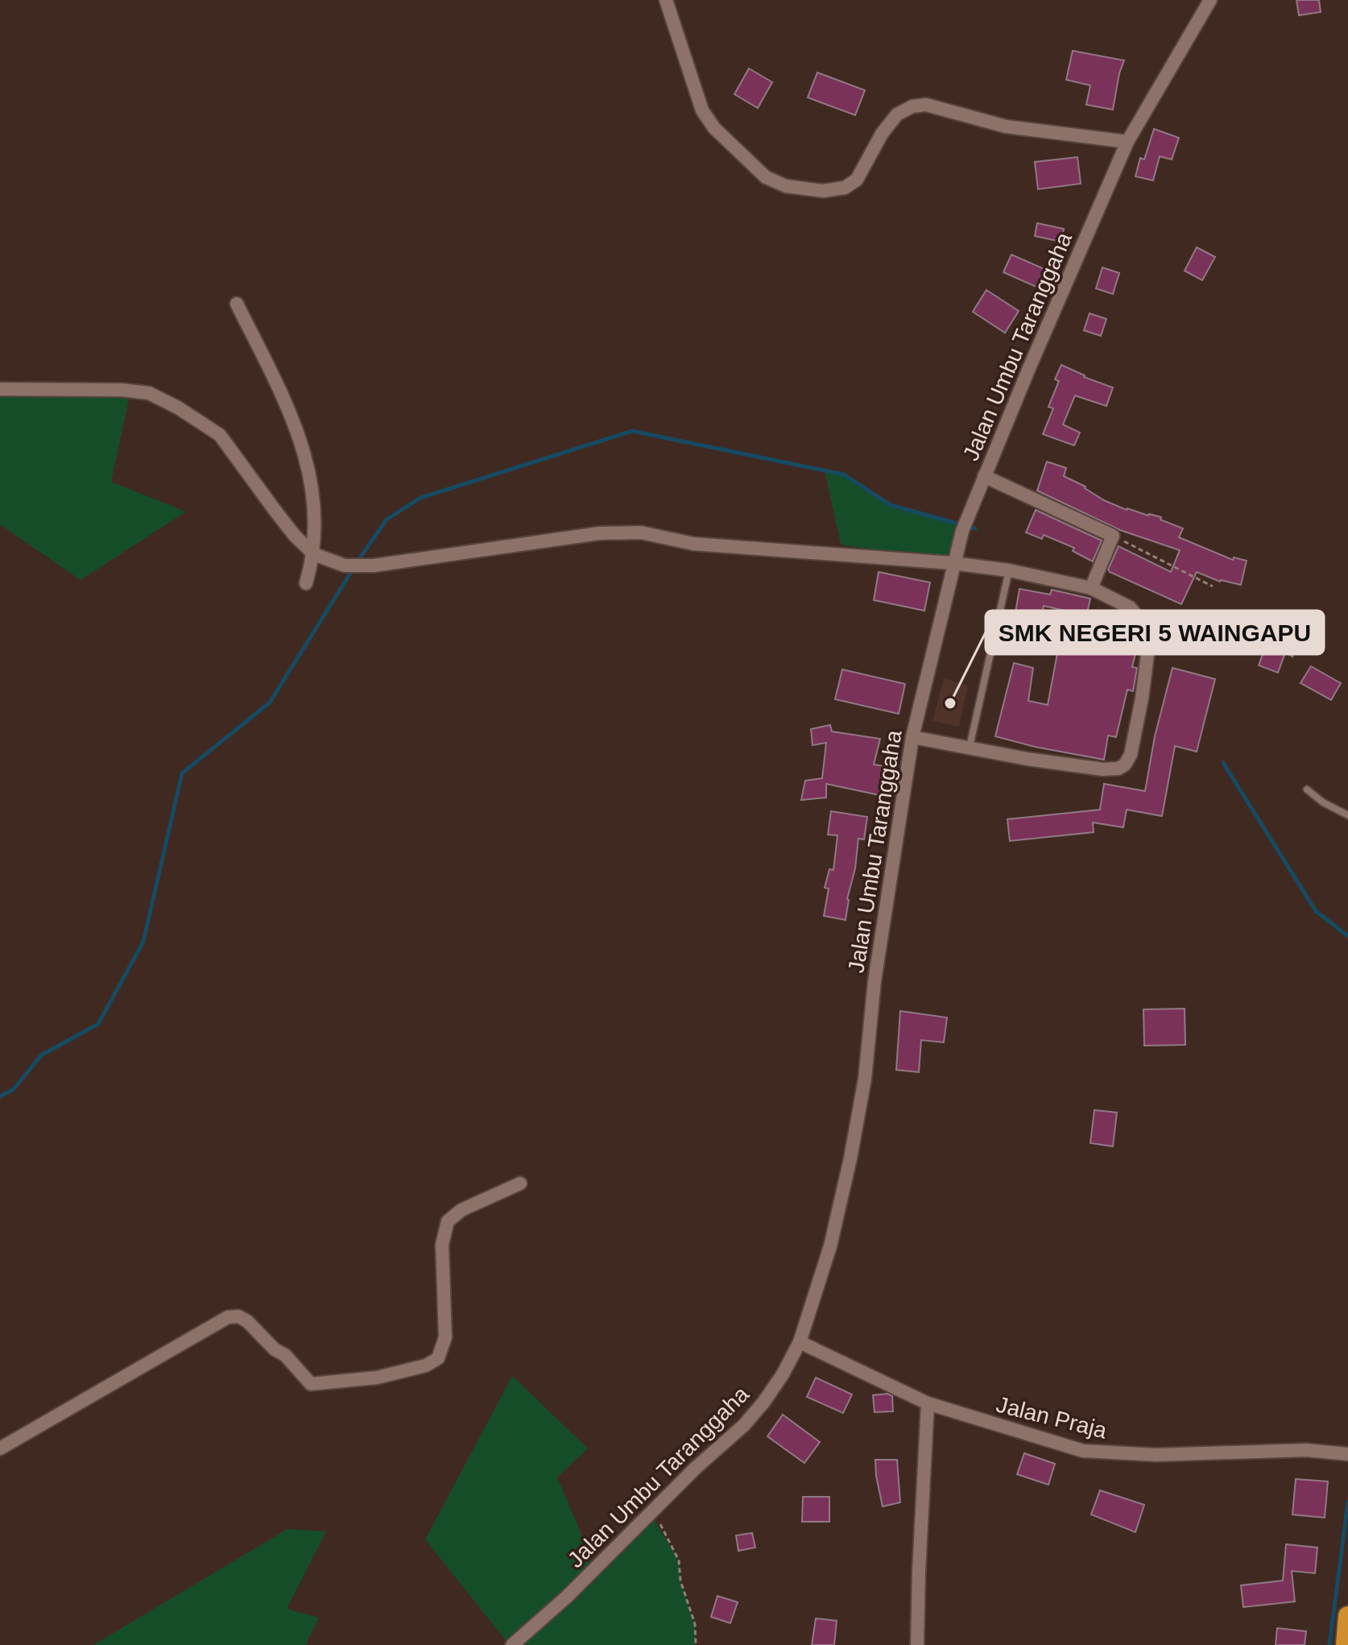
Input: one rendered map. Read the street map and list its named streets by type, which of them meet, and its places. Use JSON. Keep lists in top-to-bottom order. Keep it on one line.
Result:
{"streets":{"street":["Jalan Umbu Taranggaha","Jalan Praja"]},"crossings":[["Jalan Umbu Taranggaha","Jalan Praja"]],"places":["SMK NEGERI 5 WAINGAPU"]}
